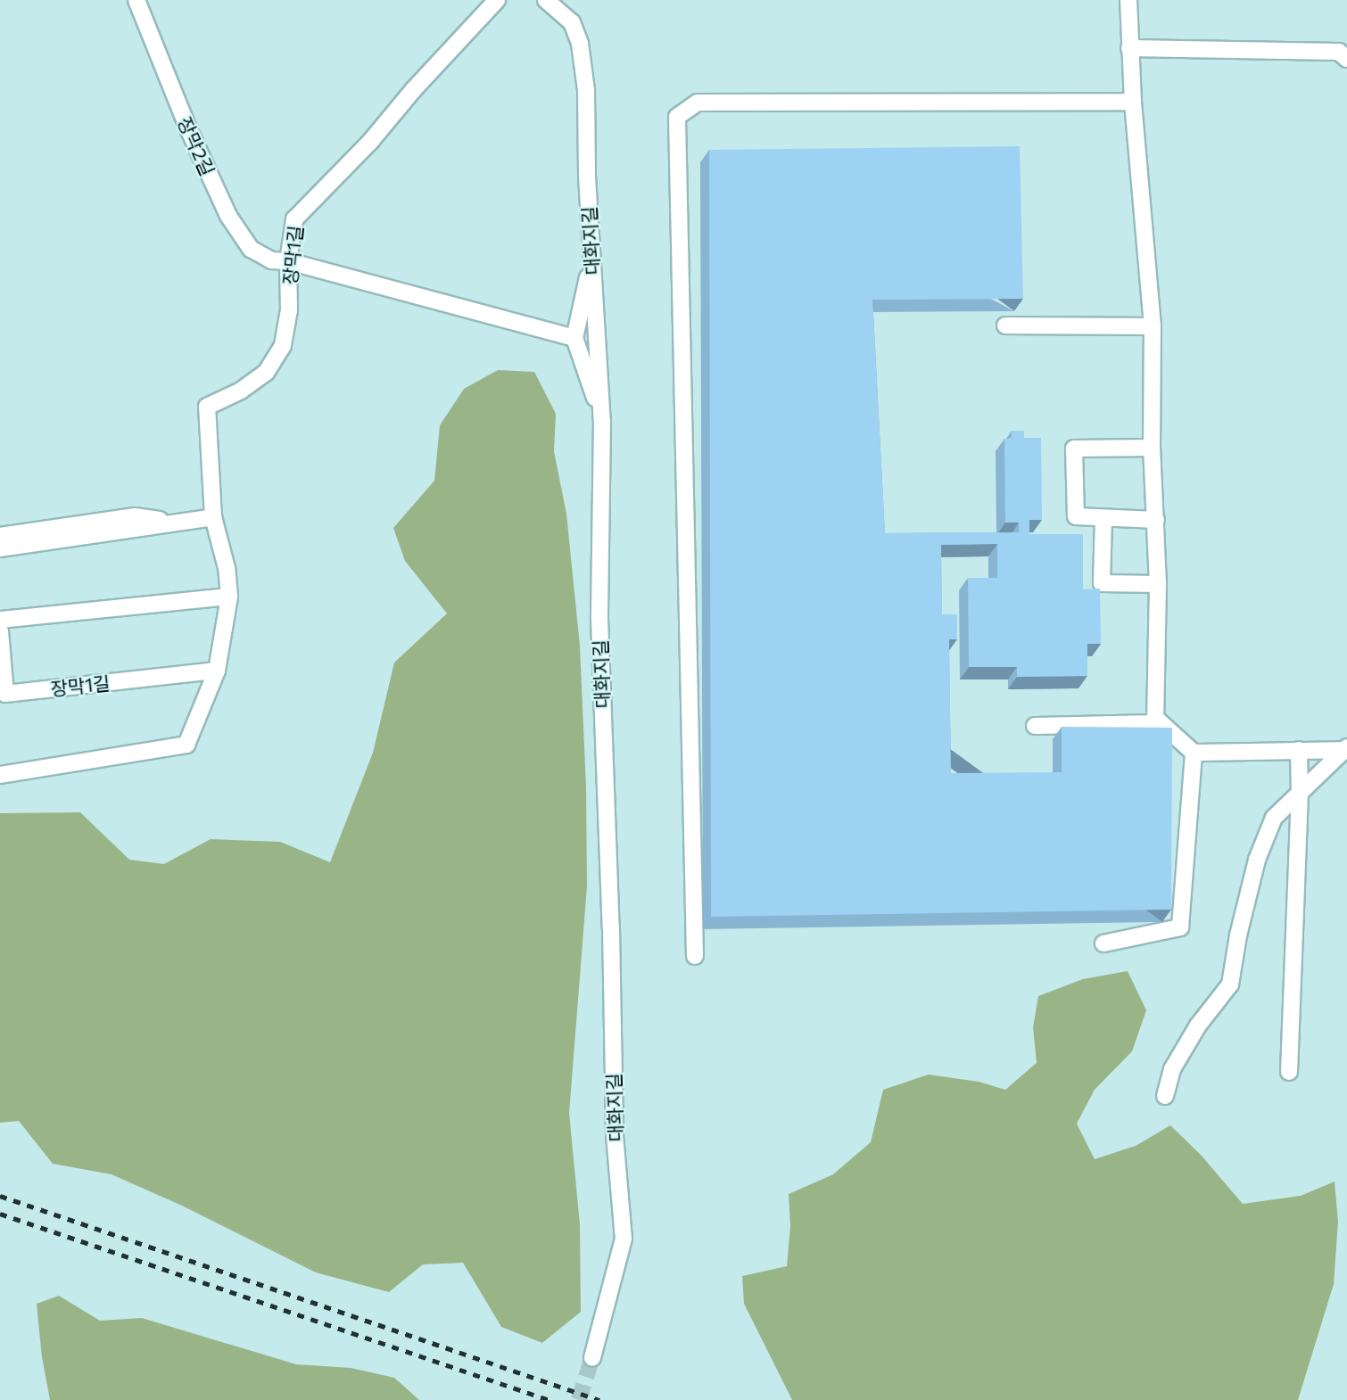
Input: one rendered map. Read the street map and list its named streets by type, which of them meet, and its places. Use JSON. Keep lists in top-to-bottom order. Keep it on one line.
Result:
{"streets":{"street":["장막2길","대화지길","장막1길"]},"crossings":[["장막2길","장막1길"]]}
